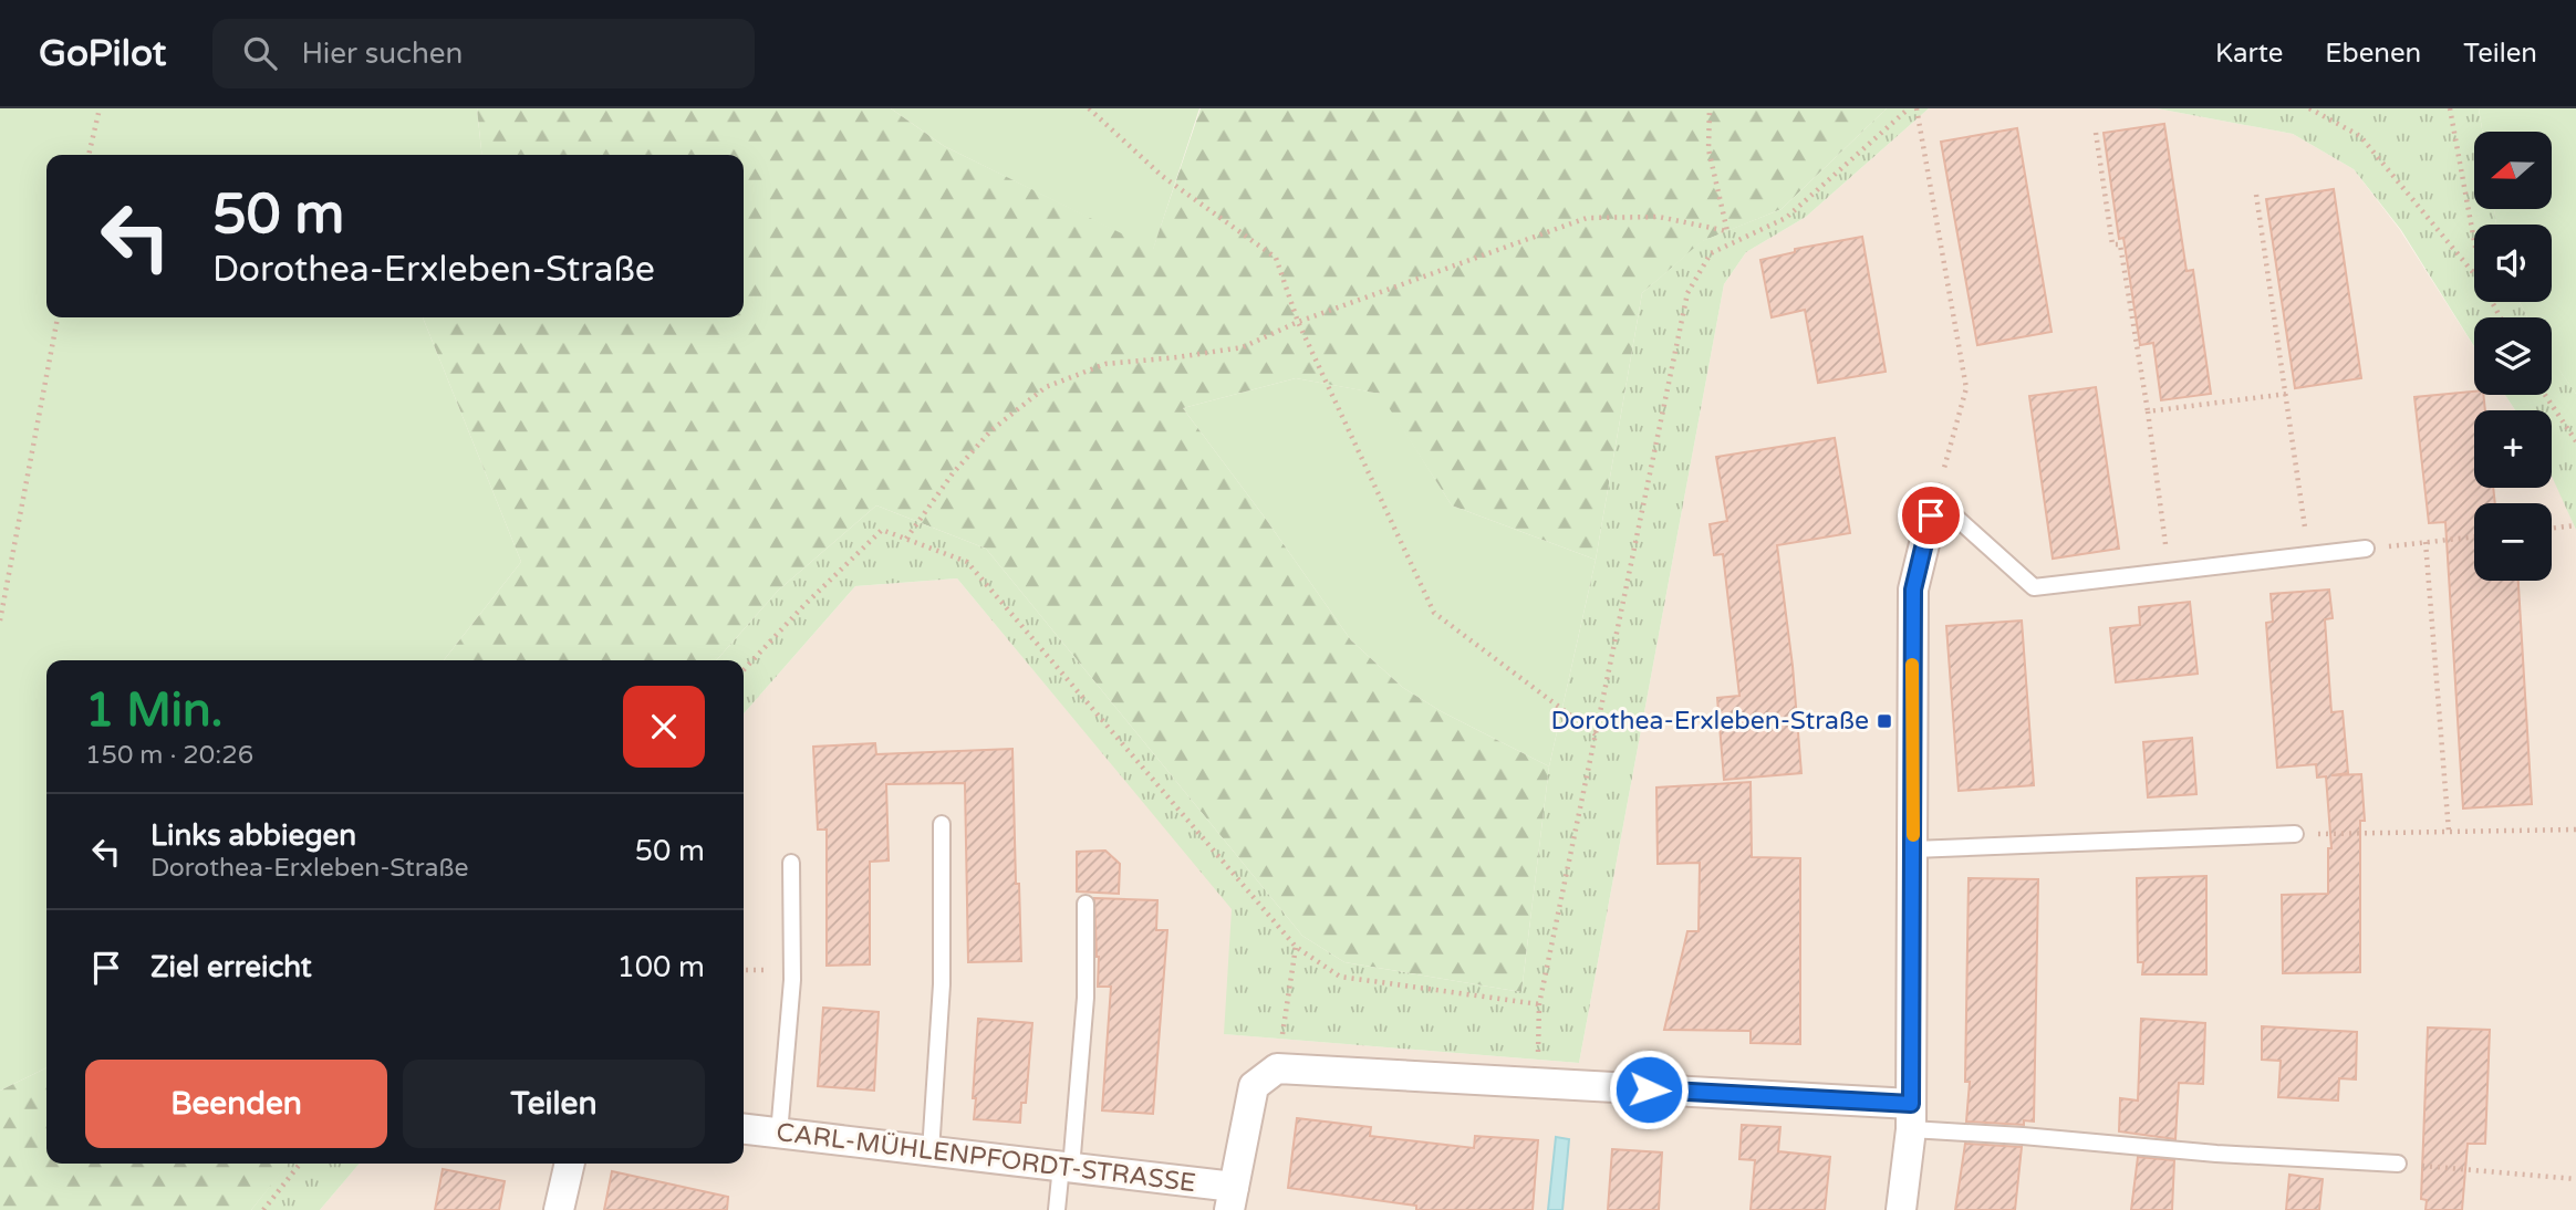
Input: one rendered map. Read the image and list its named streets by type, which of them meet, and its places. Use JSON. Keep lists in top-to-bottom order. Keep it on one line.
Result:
{"streets":{"street":["CARL-MÜHLENPFORDT-STRASSE"]},"places":{"transit":["Dorothea-Erxleben-Straße"]},"north":"left","page":{"header":"GoPilot","search":"Hier suchen","nav":["Karte","Ebenen","Teilen"],"map_buttons":["+","−"],"turn":["50 m","Dorothea-Erxleben-Straße"],"heading":["1 Min.","150 m · 20:26"],"list":[{"name":"Links abbiegen","note":"Dorothea-Erxleben-Straße","value":"50 m"},{"name":"Ziel erreicht","value":"100 m"}],"buttons":["Beenden","Teilen"]}}
